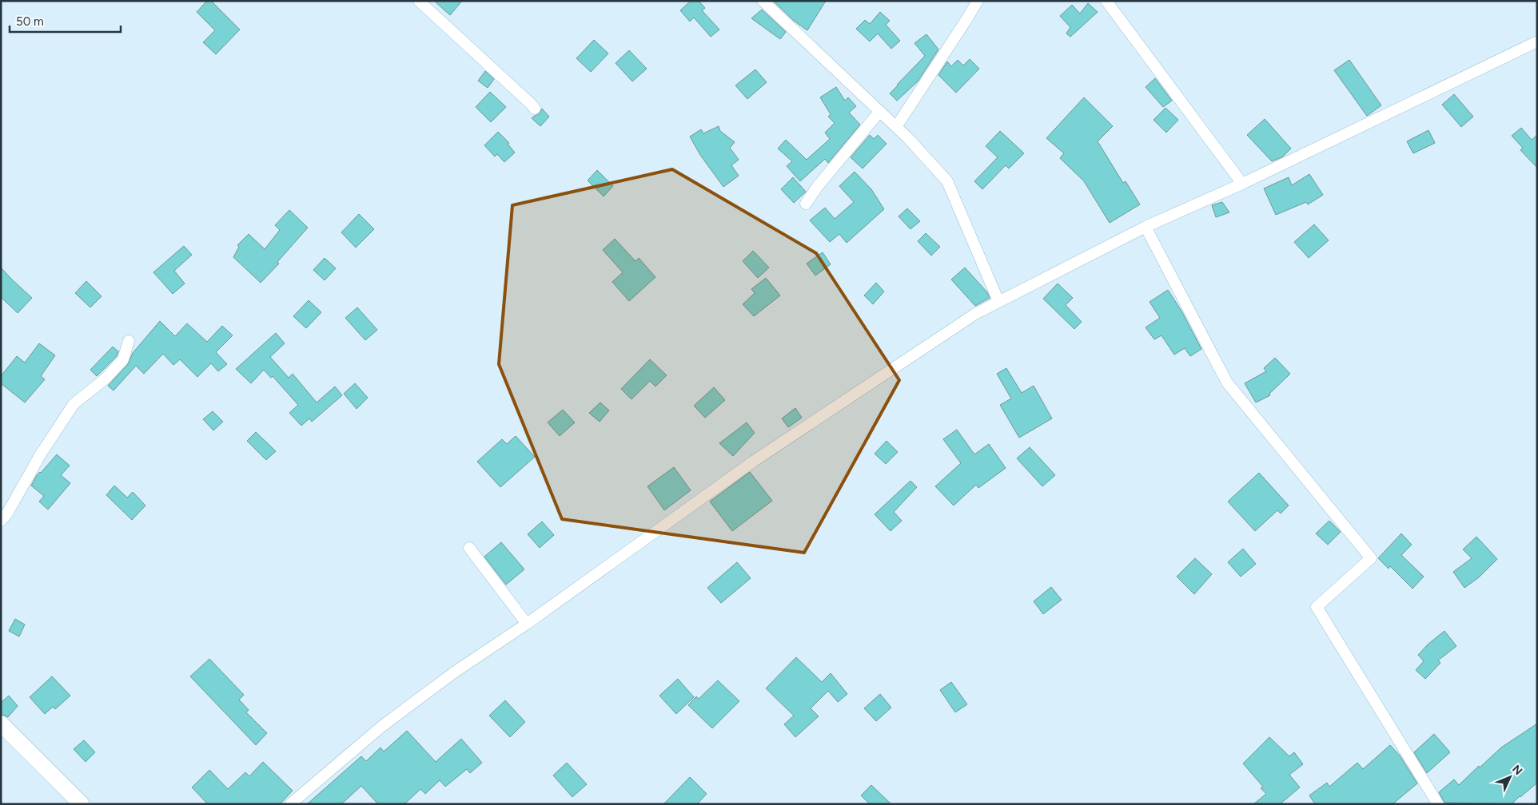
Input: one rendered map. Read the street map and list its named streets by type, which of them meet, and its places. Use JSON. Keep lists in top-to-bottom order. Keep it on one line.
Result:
{"scale_bar":"50 m","north":"top right"}
